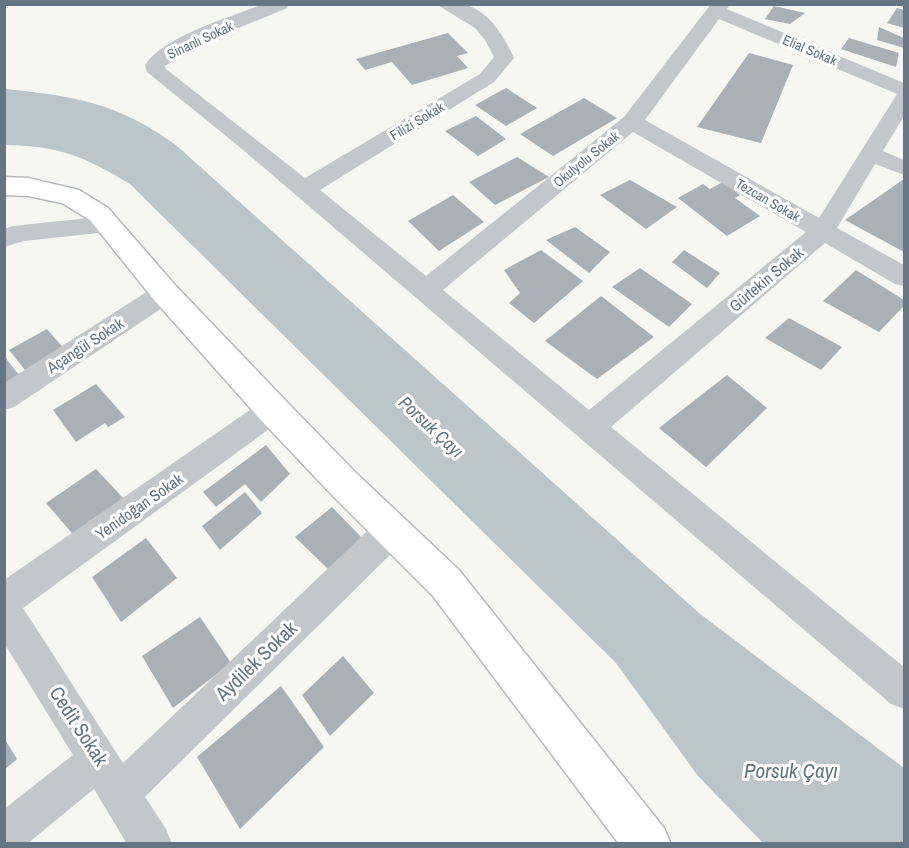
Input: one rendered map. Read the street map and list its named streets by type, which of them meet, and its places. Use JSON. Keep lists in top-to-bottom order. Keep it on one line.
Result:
{"streets":{"street":["Sinanlı Sokak","Elial Sokak","Filizi Sokak","Okulyolu Sokak","Tezcan Sokak","Gürtekin Sokak","Açangül Sokak","Yenidoğan Sokak","Aydilek Sokak","Cedit Sokak"]},"crossings":[["Sinanlı Sokak","Filizi Sokak"],["Elial Sokak","Okulyolu Sokak"],["Okulyolu Sokak","Tezcan Sokak"],["Tezcan Sokak","Gürtekin Sokak"],["Aydilek Sokak","Cedit Sokak"]],"water":["Porsuk Çayı"]}
